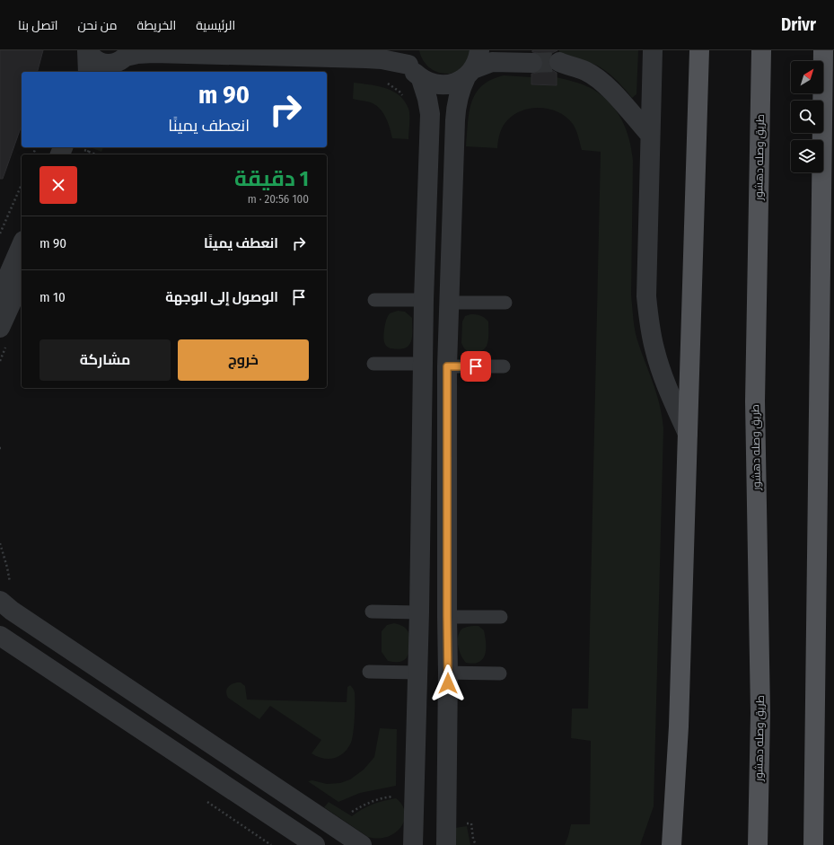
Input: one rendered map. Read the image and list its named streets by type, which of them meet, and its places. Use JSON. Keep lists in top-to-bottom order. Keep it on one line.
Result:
{"streets":{"main road":["طريق وصله دهشور"]},"north":"top right","page":{"header":"Drivr","nav":["الرئيسية","الخريطة","من نحن","اتصل بنا"],"turn":["90 m","انعطف يمينًا"],"heading":["1 دقيقة","100 m · 20:56"],"list":[{"name":"انعطف يمينًا","value":"90 m"},{"name":"الوصول إلى الوجهة","value":"10 m"}],"buttons":["خروج","مشاركة"]}}
